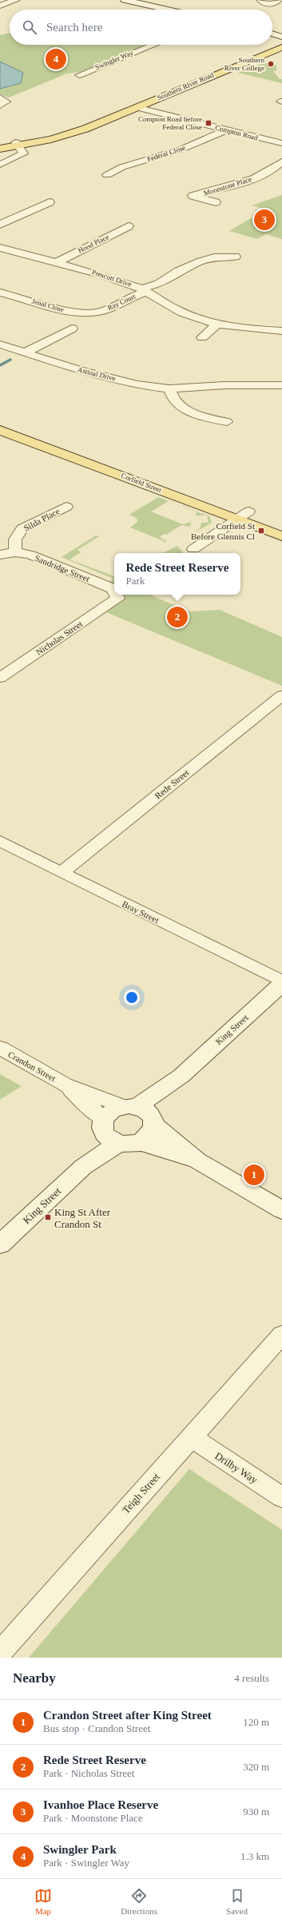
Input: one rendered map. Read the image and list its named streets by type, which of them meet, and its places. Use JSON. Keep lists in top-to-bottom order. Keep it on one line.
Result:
{"streets":{"main road":["Southern River Road","Corfield Street","King Street","Crandon Street"],"street":["Swingler Way","Compton Road","Federal Close","Moonstone Place","Hood Place","Prescott Drive","Ray Court","Jenal Close","Astinal Drive","Silda Place","Sandridge Street","Nicholas Street","Rede Street","Bray Street","Drilby Way","Teigh Street"]},"crossings":[["Southern River Road","Compton Road"],["Compton Road","Federal Close"],["Hood Place","Prescott Drive"],["Prescott Drive","Ray Court"],["Ray Court","Jenal Close"],["Silda Place","Sandridge Street"],["Sandridge Street","Nicholas Street"],["Rede Street","Bray Street"],["Bray Street","King Street"],["King Street","Crandon Street"],["Drilby Way","Teigh Street"]],"places":{"other":["Southern River College"],"transit":["Compton Road before Federal Close","Corfield St Before Glennis Cl","King St After Crandon St"]},"page":{"search":"Search here","pins":["4","3","2","1"],"popup":["Rede Street Reserve","Park"],"heading":["Nearby","4 results"],"list":[{"mark":"1","name":"Crandon Street after King Street","note":"Bus stop · Crandon Street","value":"120 m"},{"mark":"2","name":"Rede Street Reserve","note":"Park · Nicholas Street","value":"320 m"},{"mark":"3","name":"Ivanhoe Place Reserve","note":"Park · Moonstone Place","value":"930 m"},{"mark":"4","name":"Swingler Park","note":"Park · Swingler Way","value":"1.3 km"}],"nav":["Map","Directions","Saved"]}}
